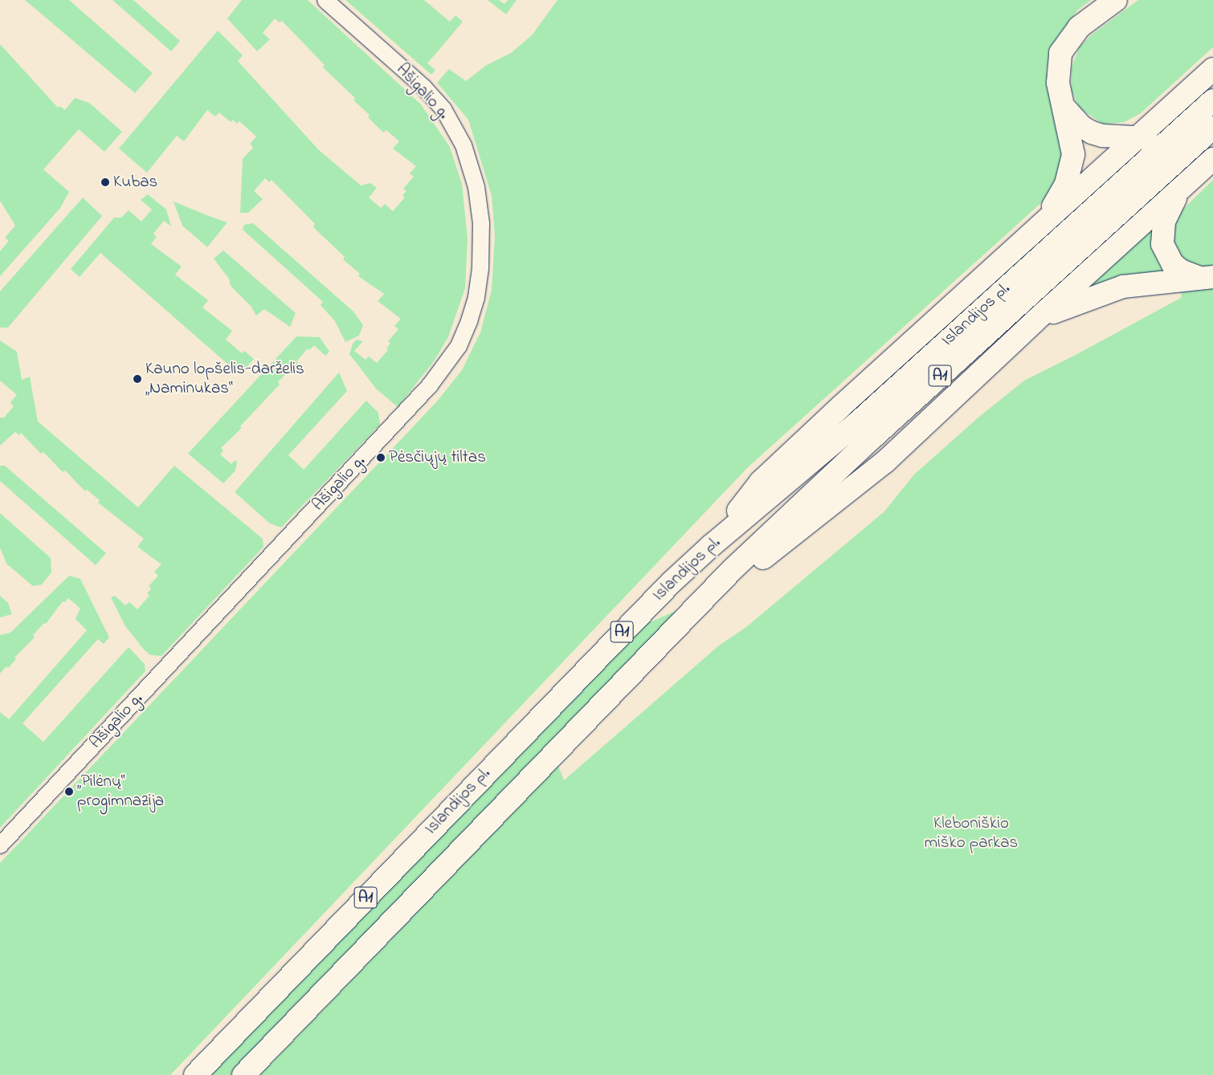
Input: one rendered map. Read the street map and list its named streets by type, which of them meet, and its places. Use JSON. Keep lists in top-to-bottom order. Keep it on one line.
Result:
{"streets":{"highway":["Islandijos pl.","A1"],"street":["Ašigalio g."]},"parks":["Kleboniškio miško parkas"],"places":["Kubas","Kauno lopšelis-darželis „Naminukas“","Pėsčiųjų tiltas","„Pilėnų“ progimnazija"]}
